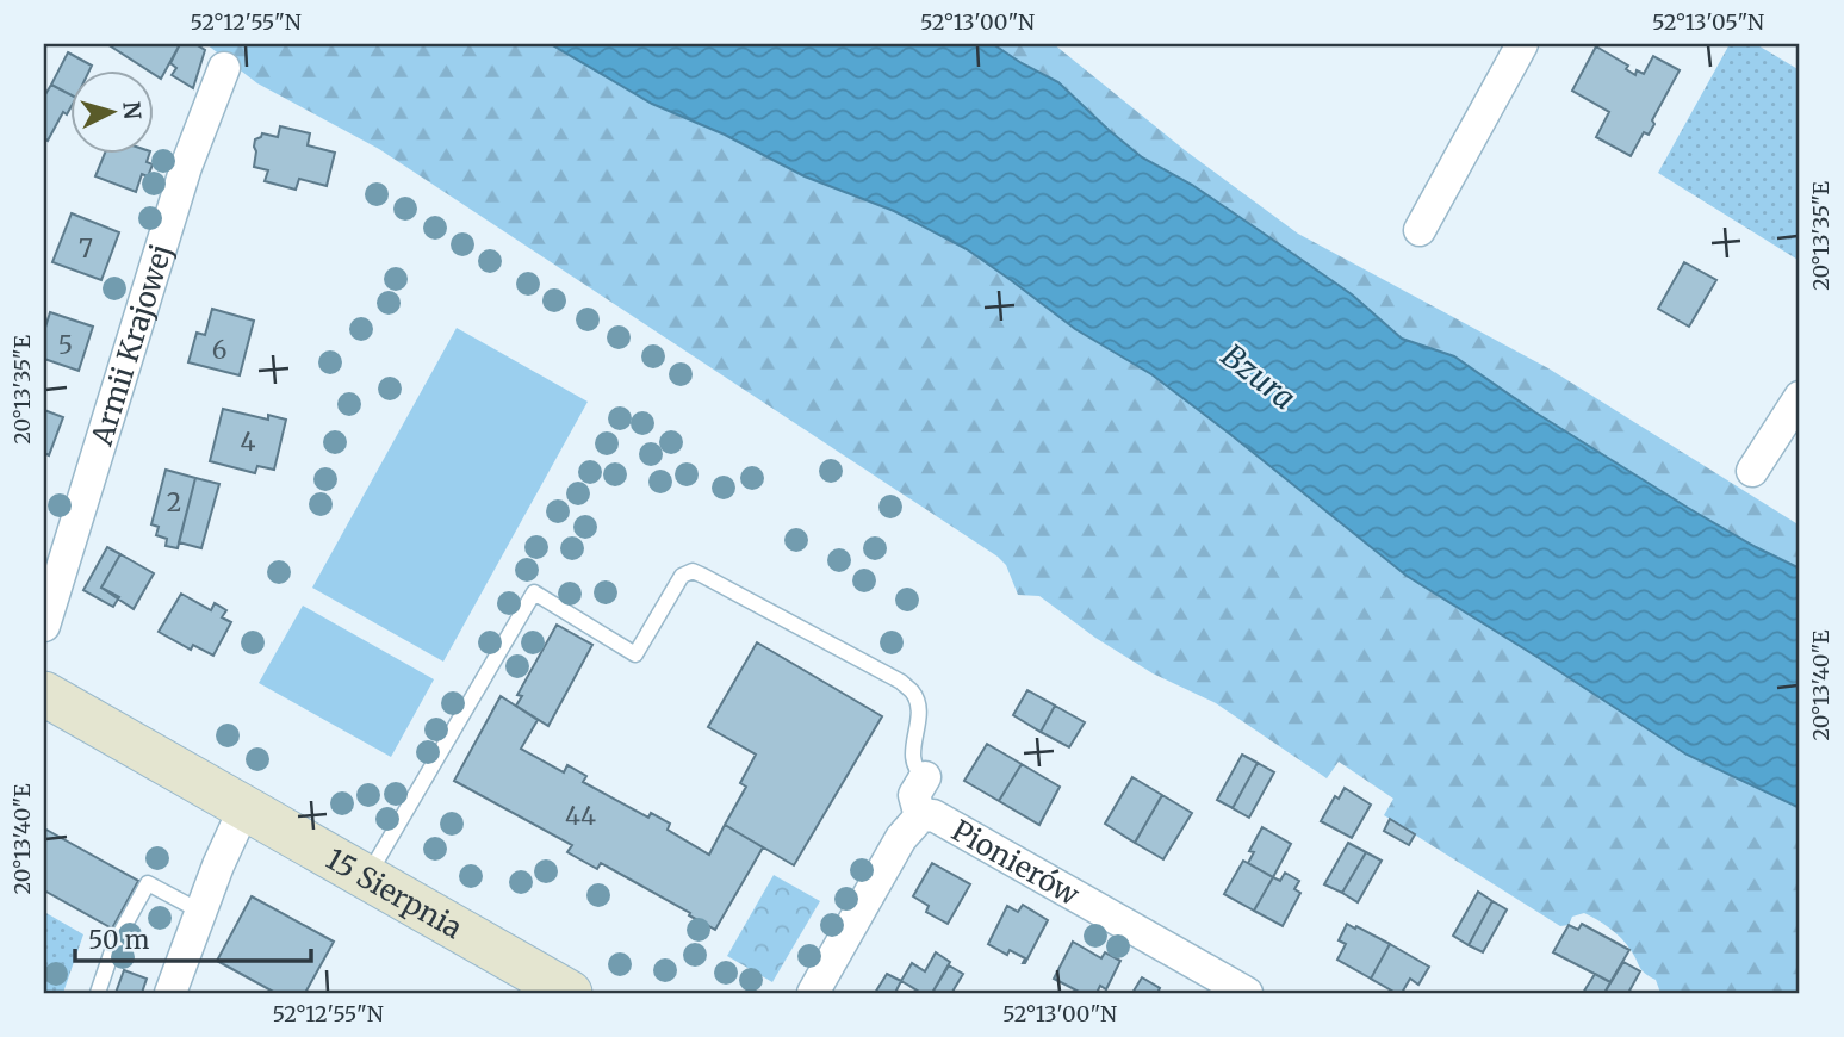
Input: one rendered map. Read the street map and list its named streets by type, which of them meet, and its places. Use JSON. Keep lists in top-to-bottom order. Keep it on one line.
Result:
{"streets":{"street":["Armii Krajowej","Pionierów","15 Sierpnia"]},"water":["Bzura"],"house_numbers":["7","5","6","4","2","44"],"scale_bar":"50 m","north":"right","coordinates":["52°12'55\"N","52°13'00\"N","52°13'05\"N","20°13'35\"E","20°13'40\"E"]}
